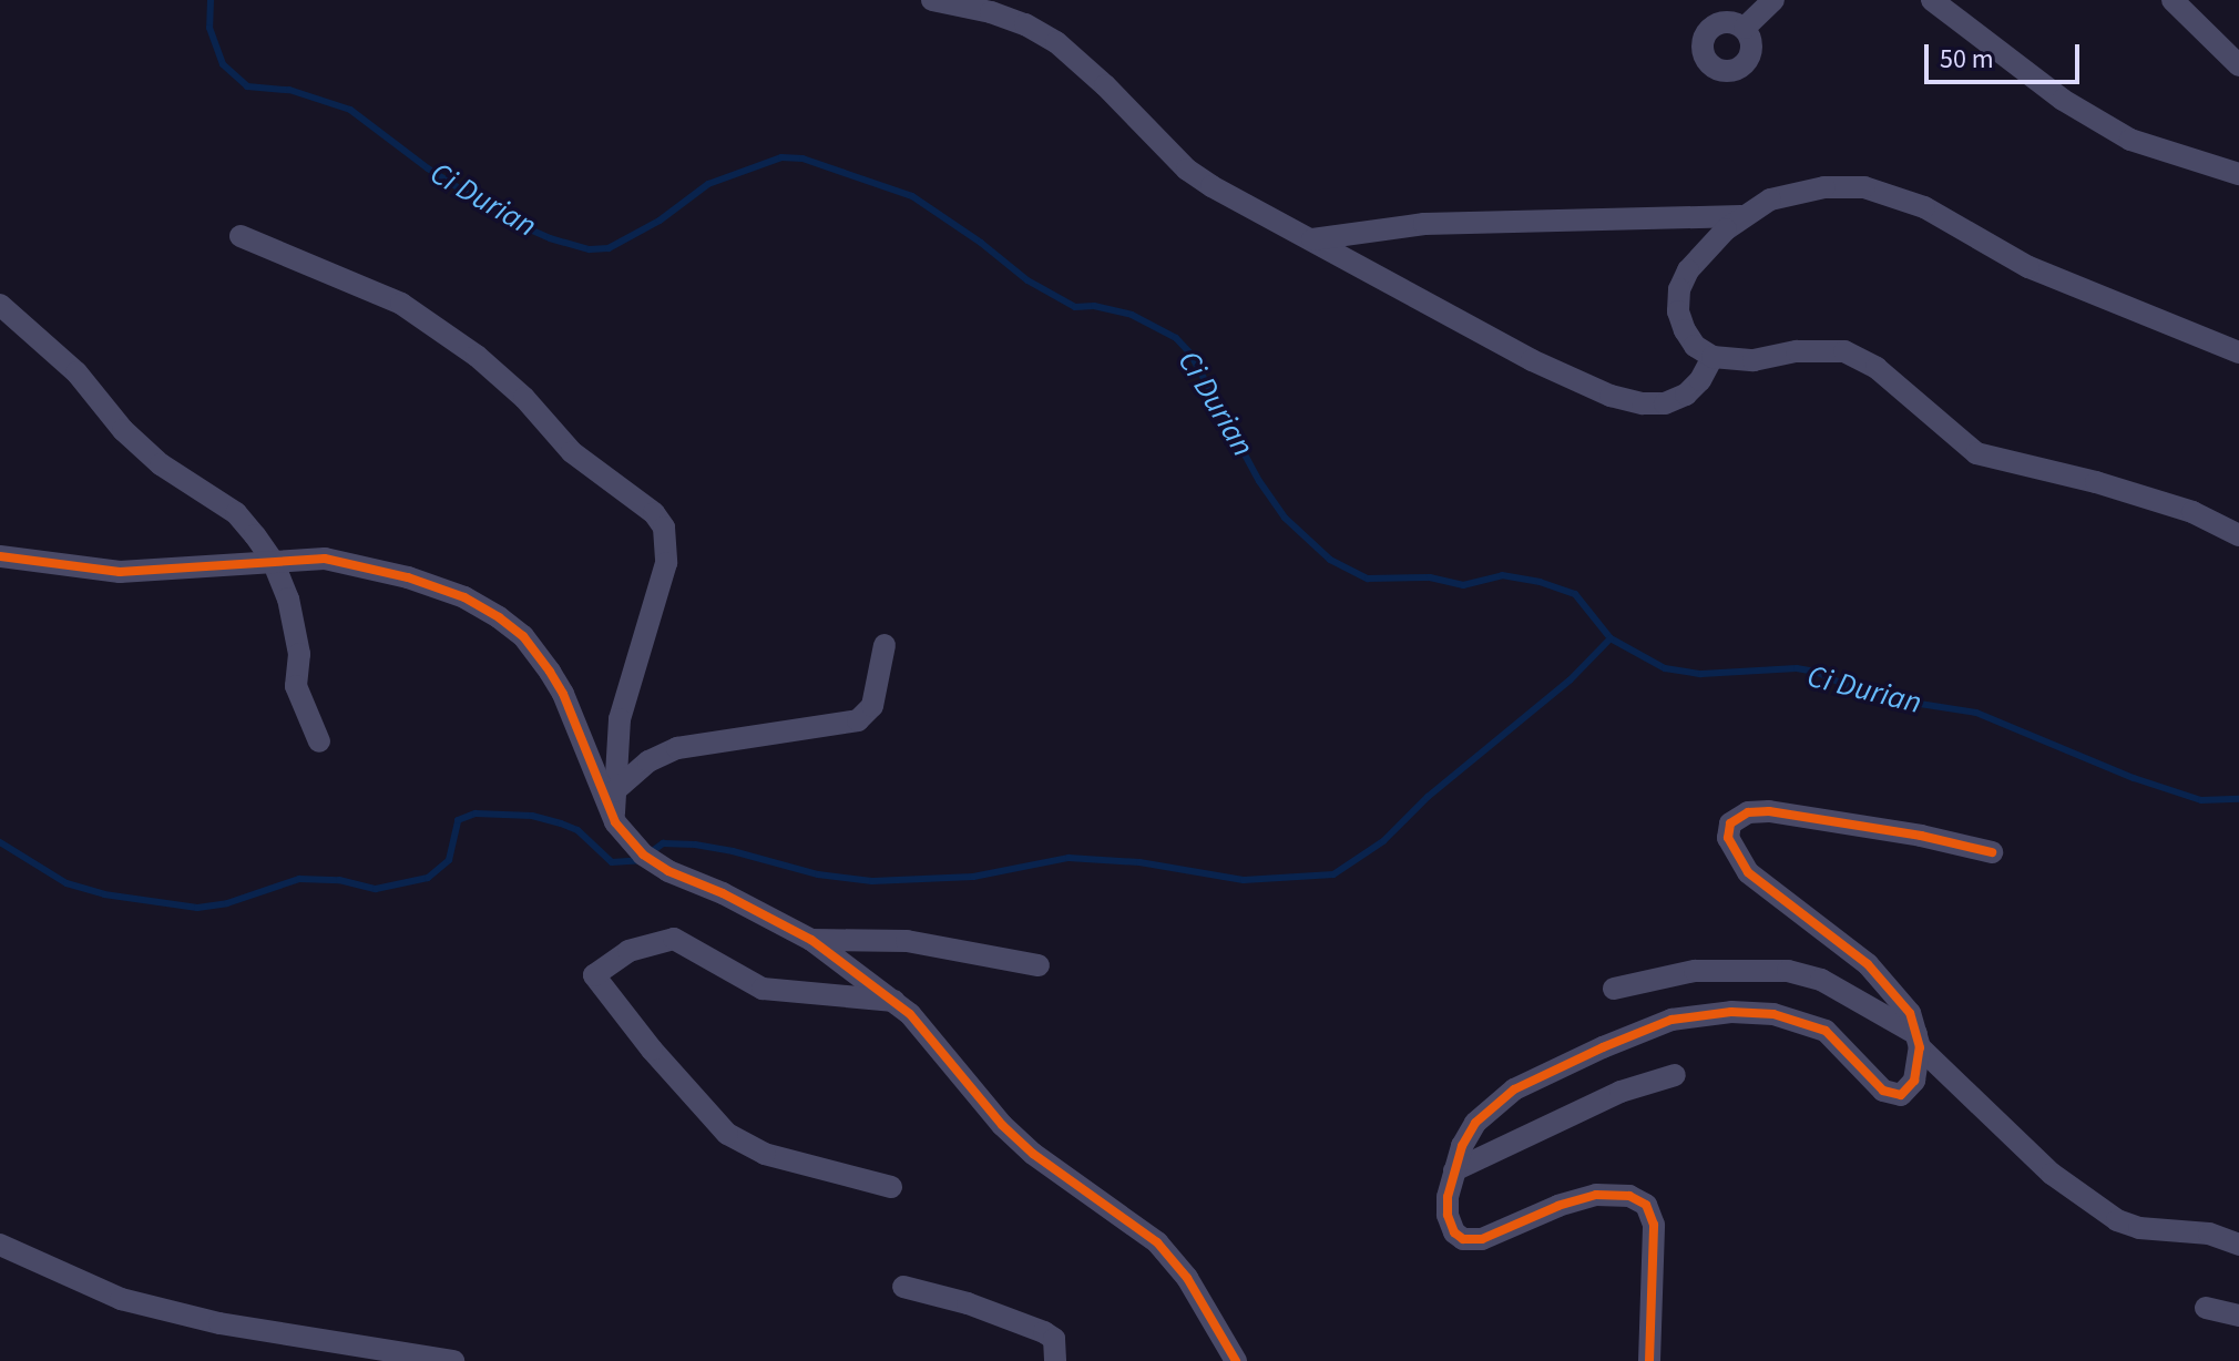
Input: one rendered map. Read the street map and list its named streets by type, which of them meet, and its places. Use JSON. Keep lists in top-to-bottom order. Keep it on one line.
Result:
{"water":["Ci Durian"],"scale_bar":"50 m"}
